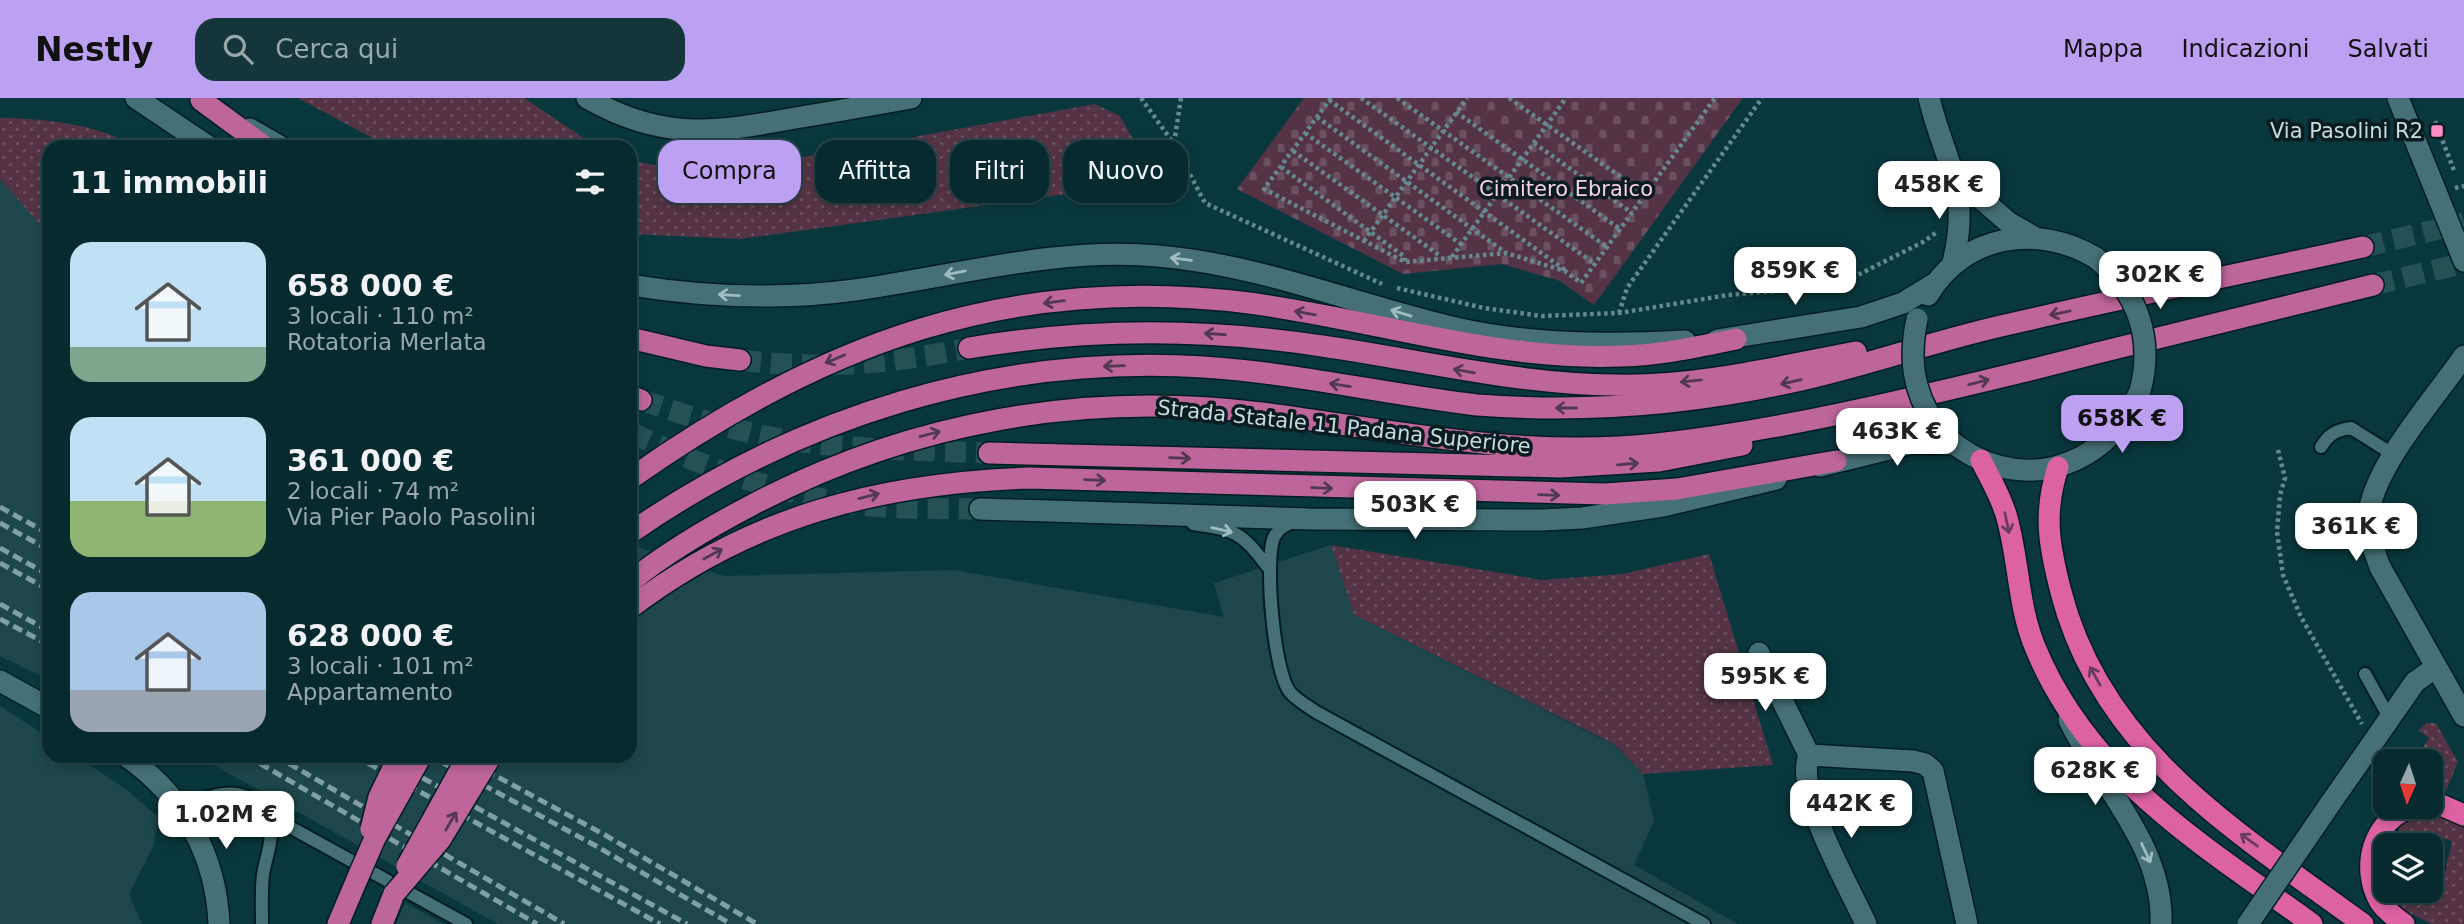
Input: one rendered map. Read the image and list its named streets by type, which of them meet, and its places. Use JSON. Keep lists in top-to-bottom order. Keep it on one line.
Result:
{"streets":{"highway":["Strada Statale 11 Padana Superiore"]},"parks":["Cimitero Ebraico"],"places":{"transit":["Via Pasolini R2"]},"north":"bottom","page":{"header":"Nestly","search":"Cerca qui","nav":["Mappa","Indicazioni","Salvati"],"chip":["Compra","Affitta","Filtri","Nuovo"],"heading":"11 immobili","price":["458K €","859K €","302K €","658K €","463K €","503K €","361K €","595K €","628K €","442K €","1.02M €"],"list":[{"name":"658 000 €","note":"3 locali · 110 m² · Rotatoria Merlata"},{"name":"361 000 €","note":"2 locali · 74 m² · Via Pier Paolo Pasolini"},{"name":"628 000 €","note":"3 locali · 101 m² · Appartamento"}]}}
